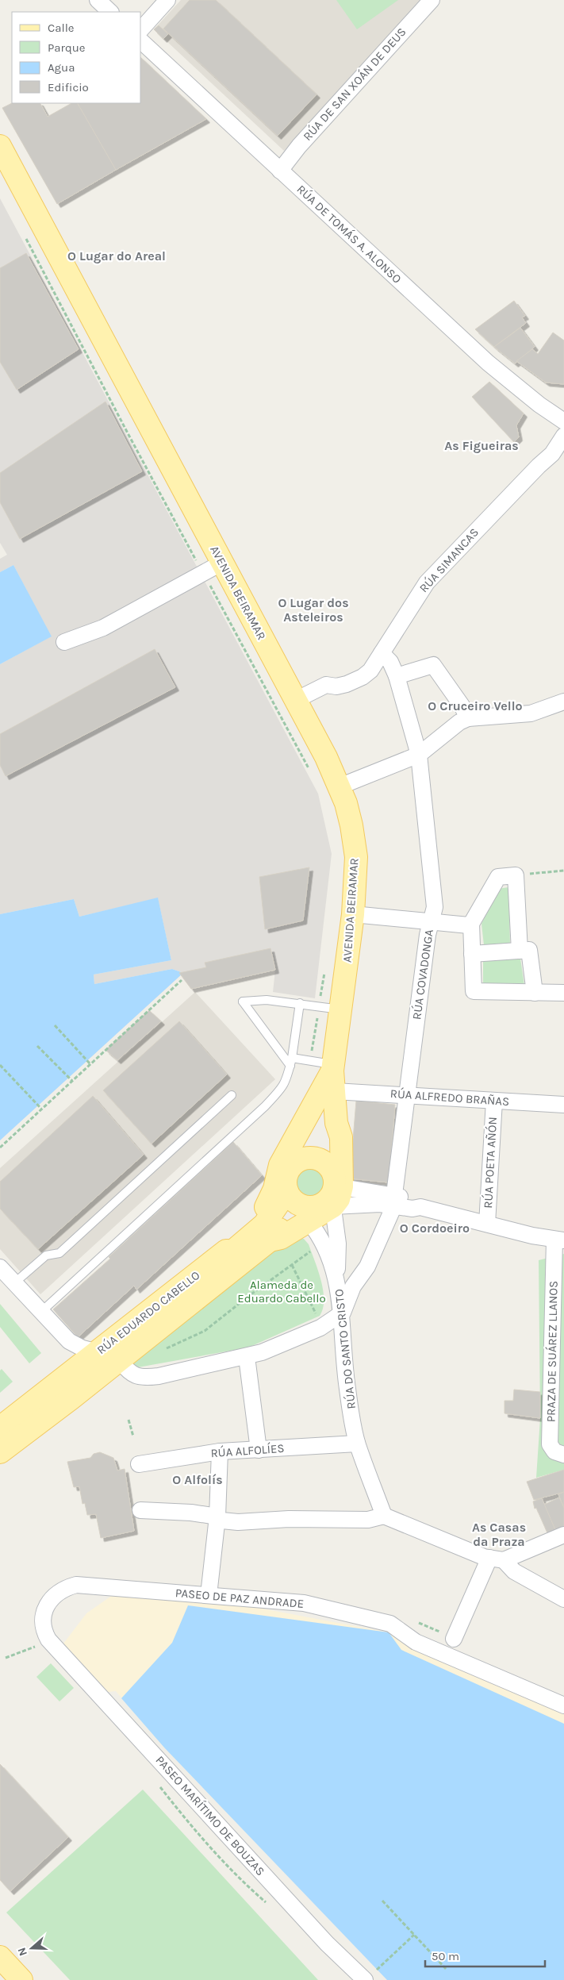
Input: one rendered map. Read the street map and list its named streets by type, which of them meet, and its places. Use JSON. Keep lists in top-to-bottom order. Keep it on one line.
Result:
{"streets":{"main road":["AVENIDA BEIRAMAR","RÚA EDUARDO CABELLO"],"street":["RÚA DE SAN XOÁN DE DEUS","RÚA DE TOMÁS A. ALONSO","RÚA SIMANCAS","RÚA COVADONGA","RÚA ALFREDO BRAÑAS","RÚA POETA AÑÓN","RÚA DO SANTO CRISTO","PRAZA DE SUÁREZ LLANOS","RÚA ALFOLÍES","PASEO DE PAZ ANDRADE","PASEO MARÍTIMO DE BOUZAS"]},"crossings":[["RÚA DE SAN XOÁN DE DEUS","RÚA DE TOMÁS A. ALONSO"],["RÚA SIMANCAS","AVENIDA BEIRAMAR"],["RÚA SIMANCAS","RÚA COVADONGA"],["AVENIDA BEIRAMAR","RÚA ALFREDO BRAÑAS"],["AVENIDA BEIRAMAR","RÚA EDUARDO CABELLO"],["AVENIDA BEIRAMAR","RÚA DO SANTO CRISTO"],["RÚA COVADONGA","RÚA ALFREDO BRAÑAS"],["RÚA COVADONGA","RÚA DO SANTO CRISTO"],["RÚA ALFREDO BRAÑAS","RÚA POETA AÑÓN"],["RÚA EDUARDO CABELLO","RÚA DO SANTO CRISTO"],["RÚA DO SANTO CRISTO","RÚA ALFOLÍES"],["PASEO DE PAZ ANDRADE","PASEO MARÍTIMO DE BOUZAS"]],"districts":["O Lugar do Areal","As Figueiras","O Lugar dos Asteleiros","O Cruceiro Vello","O Cordoeiro","O Alfolís","As Casas da Praza"],"parks":["Alameda de Eduardo Cabello"],"legend":["Calle","Parque","Agua","Edificio"],"scale_bar":"50 m","north":"left"}
